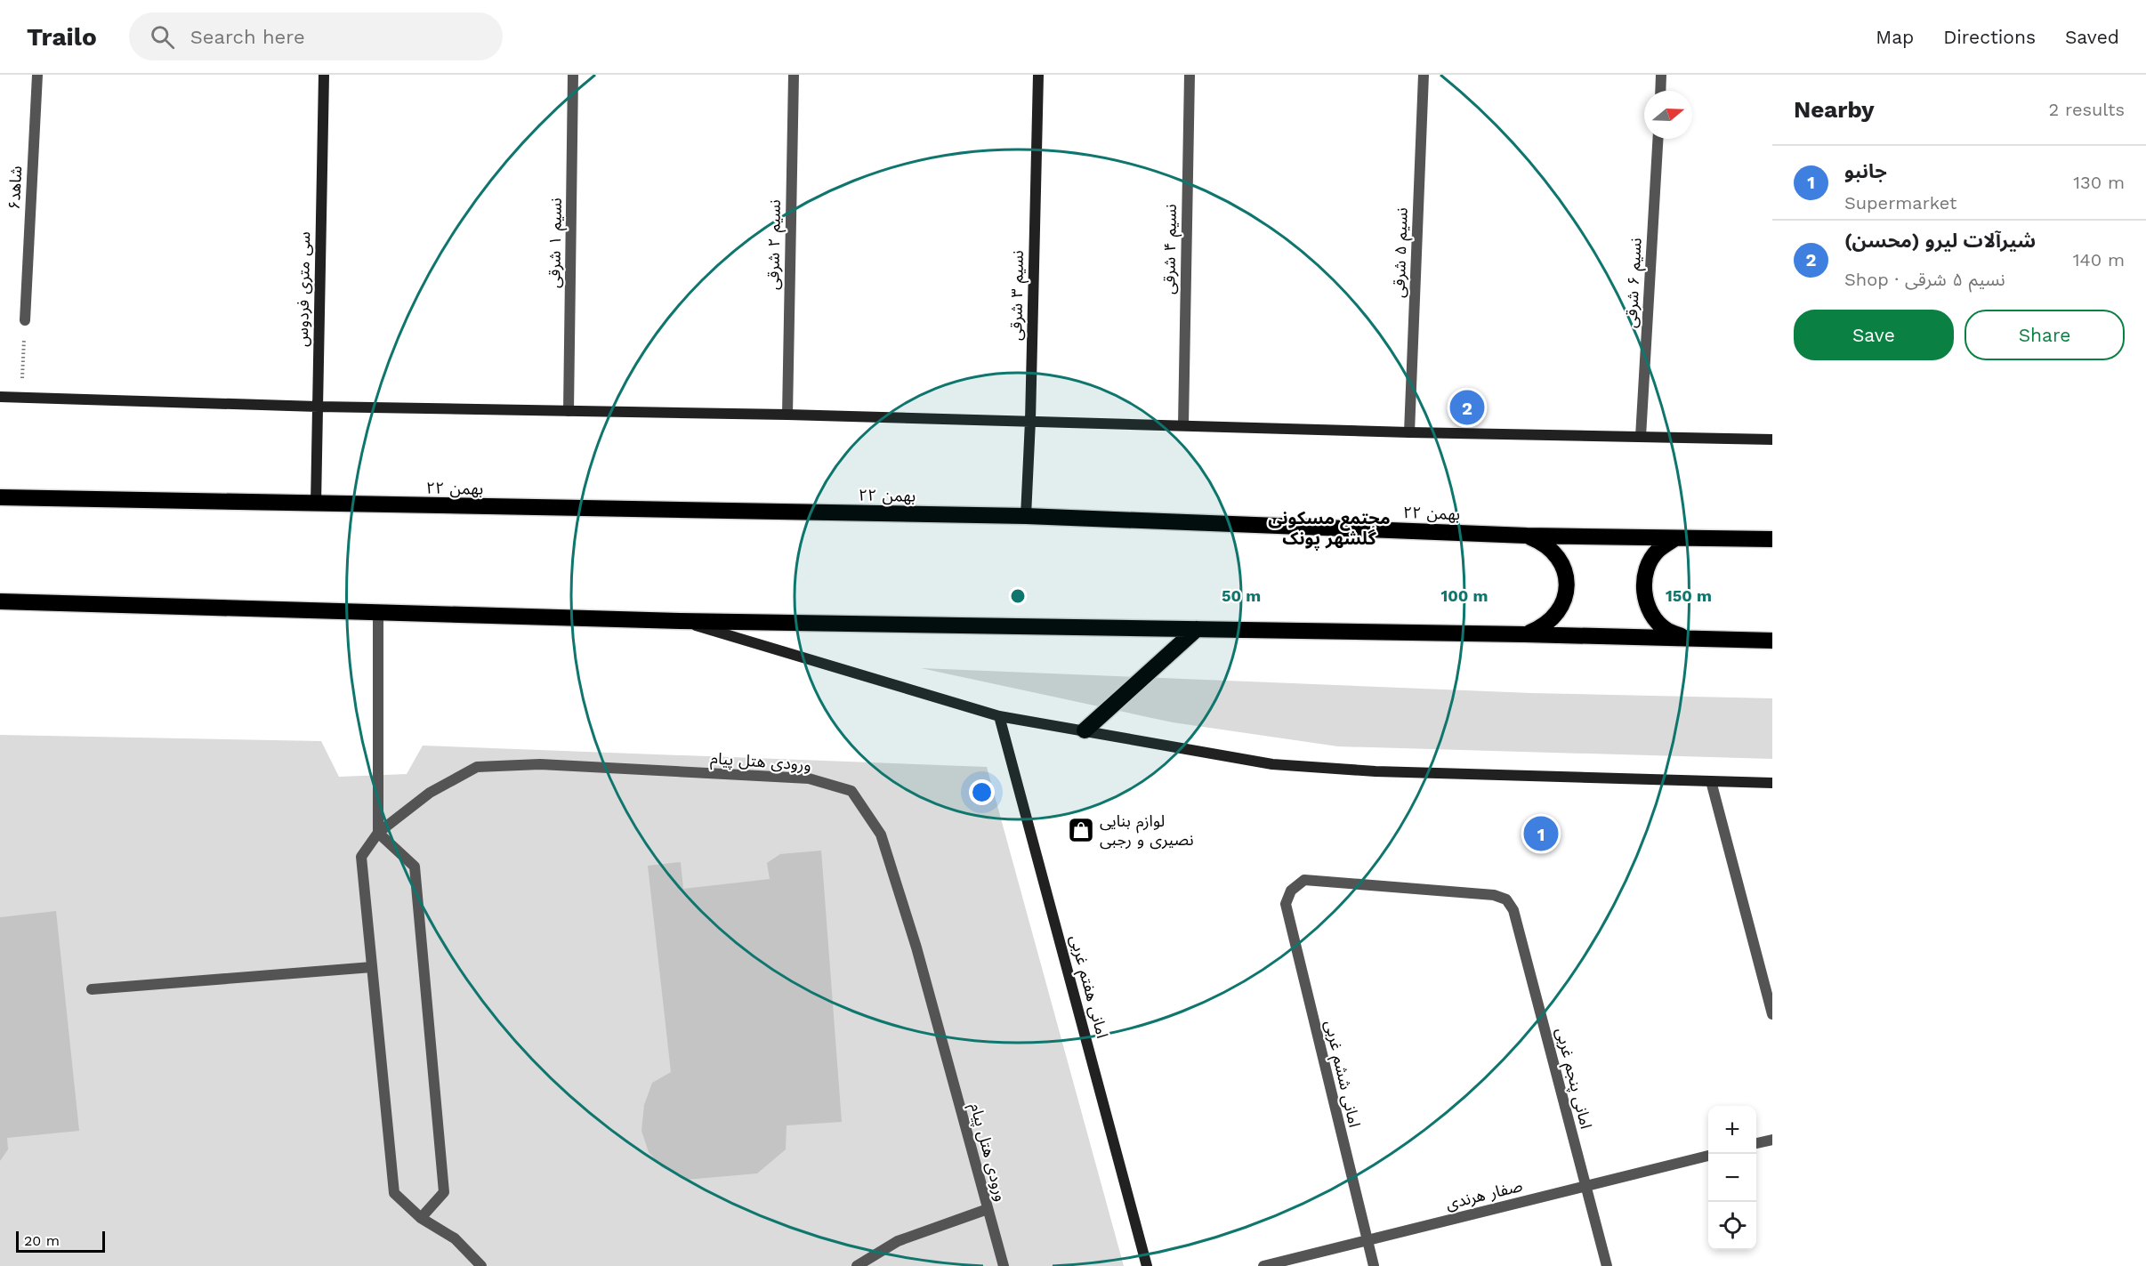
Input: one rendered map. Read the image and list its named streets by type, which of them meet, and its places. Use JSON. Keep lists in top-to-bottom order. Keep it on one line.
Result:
{"streets":{"highway":["۲۲ بهمن"],"street":["شاهد۶","نسیم ۱ شرقی","نسیم ۲ شرقی","نسیم ۴ شرقی","نسیم ۵ شرقی","نسیم ۶ شرقی","سی متری فردوس","نسیم ۳ شرقی","ورودی هتل پیام","امانی هفتم غربی","امانی ششم غربی","امانی پنجم غربی","صفار هرندی"]},"crossings":[["سی متری فردوس","۲۲ بهمن"],["نسیم ۳ شرقی","۲۲ بهمن"],["امانی ششم غربی","امانی پنجم غربی"],["امانی ششم غربی","صفار هرندی"],["امانی پنجم غربی","صفار هرندی"]],"districts":["مجتمع مسکونی گلشهر پونک"],"places":{"shop":["لوازم بنایی نصیری و رجبی"]},"scale_bar":"20 m","north":"right","page":{"header":"Trailo","search":"Search here","nav":["Map","Directions","Saved"],"heading":["Nearby","2 results"],"list":[{"mark":"1","name":"جانبو","note":"Supermarket","value":"130 m"},{"mark":"2","name":"شیرآلات لیرو (محسن)","note":"Shop · نسیم ۵ شرقی","value":"140 m"}],"buttons":["Save","Share"],"pins":["2","1"],"map_buttons":["+","−"],"scale":"20 m"},"rings":["50 m","100 m","150 m"]}
